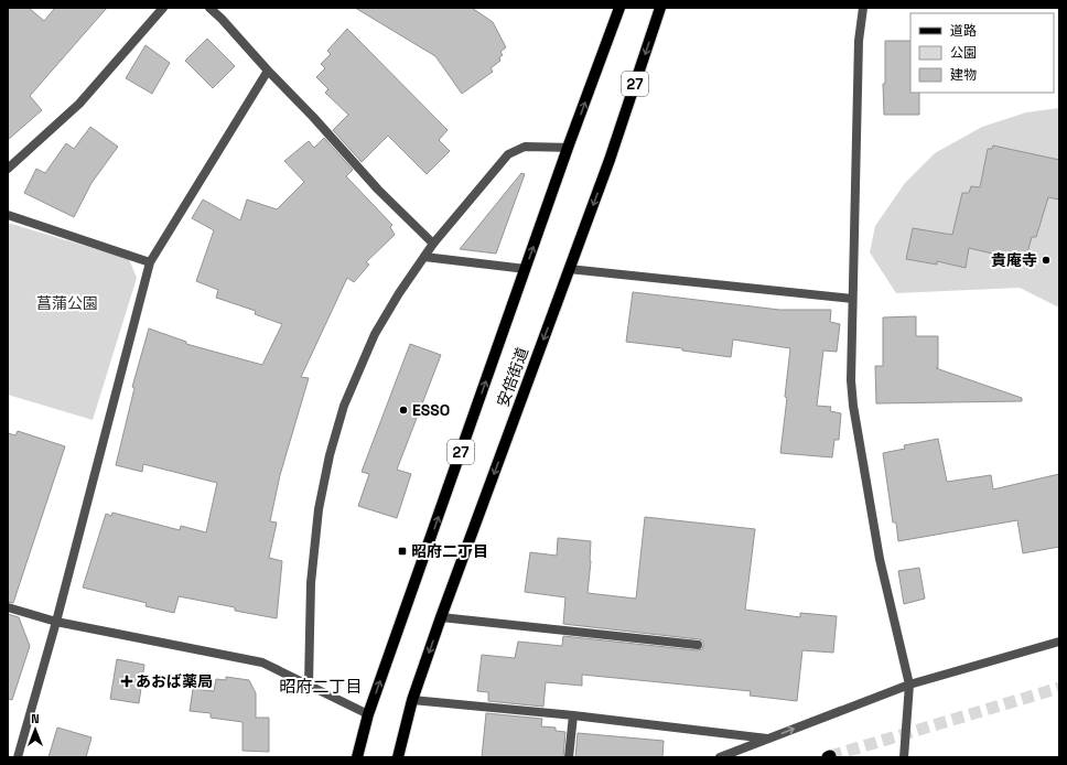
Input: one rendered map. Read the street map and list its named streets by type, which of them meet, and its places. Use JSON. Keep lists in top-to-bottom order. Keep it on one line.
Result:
{"streets":{"main road":["27","安倍街道"]},"districts":["昭府二丁目"],"parks":["菖蒲公園"],"places":{"other":["貴庵寺","ESSO"],"transit":["昭府二丁目"],"health":["あおば薬局"]},"legend":["道路","公園","建物"],"north":"top"}
